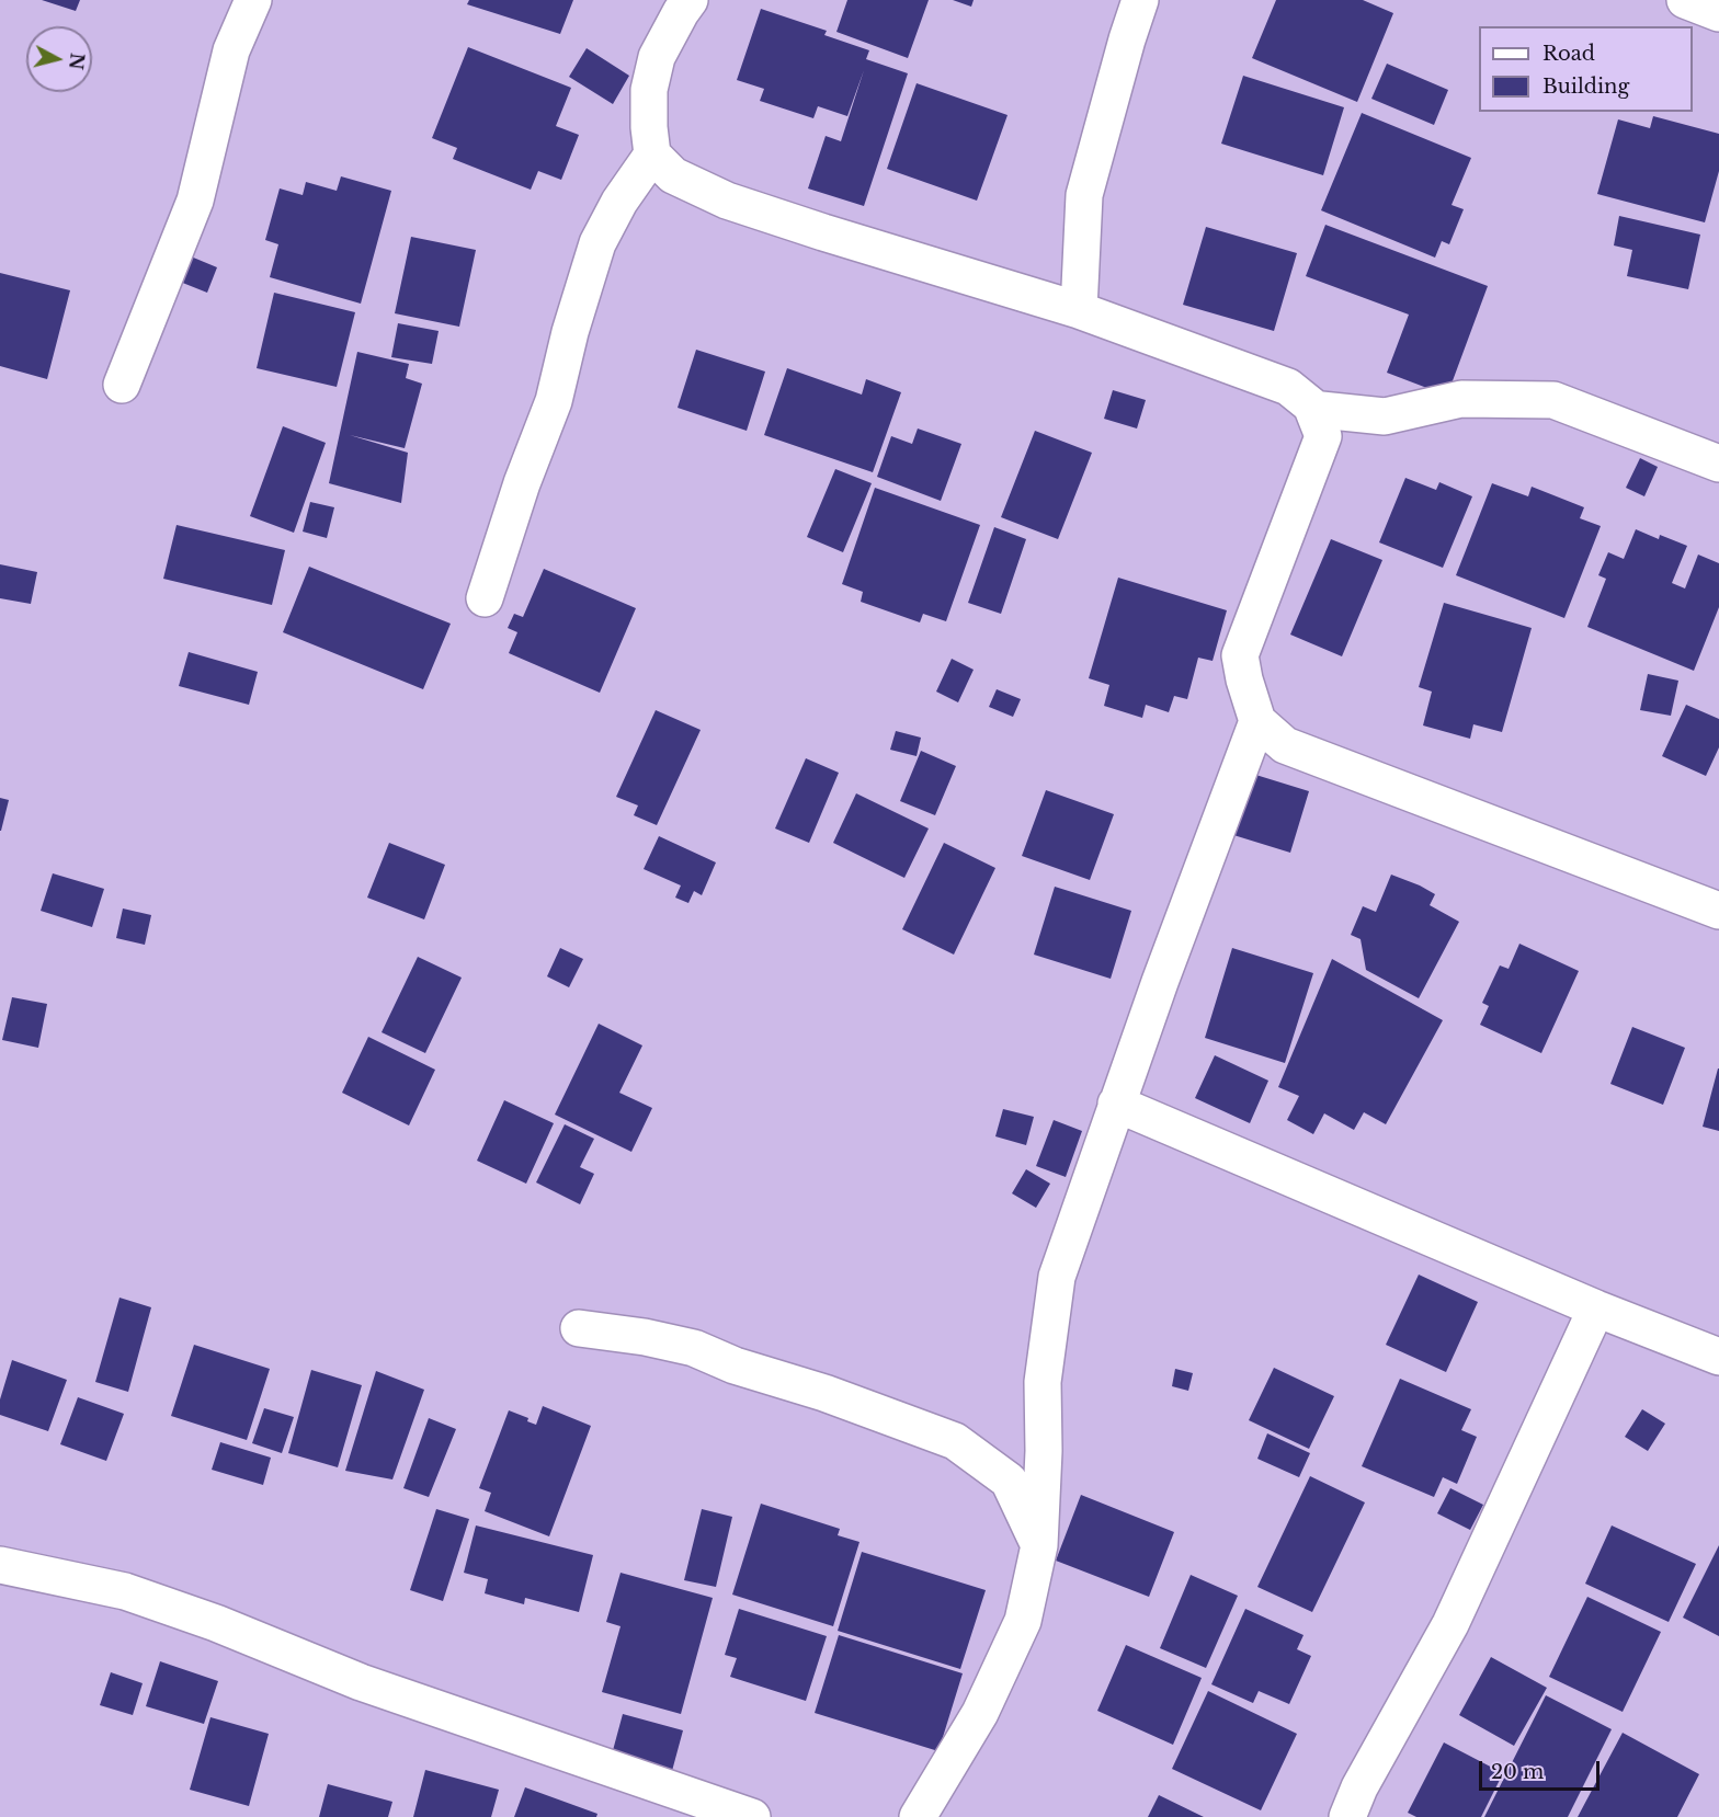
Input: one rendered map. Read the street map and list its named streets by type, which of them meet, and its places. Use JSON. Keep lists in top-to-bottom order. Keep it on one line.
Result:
{"legend":["Road","Building"],"scale_bar":"20 m","north":"right"}
